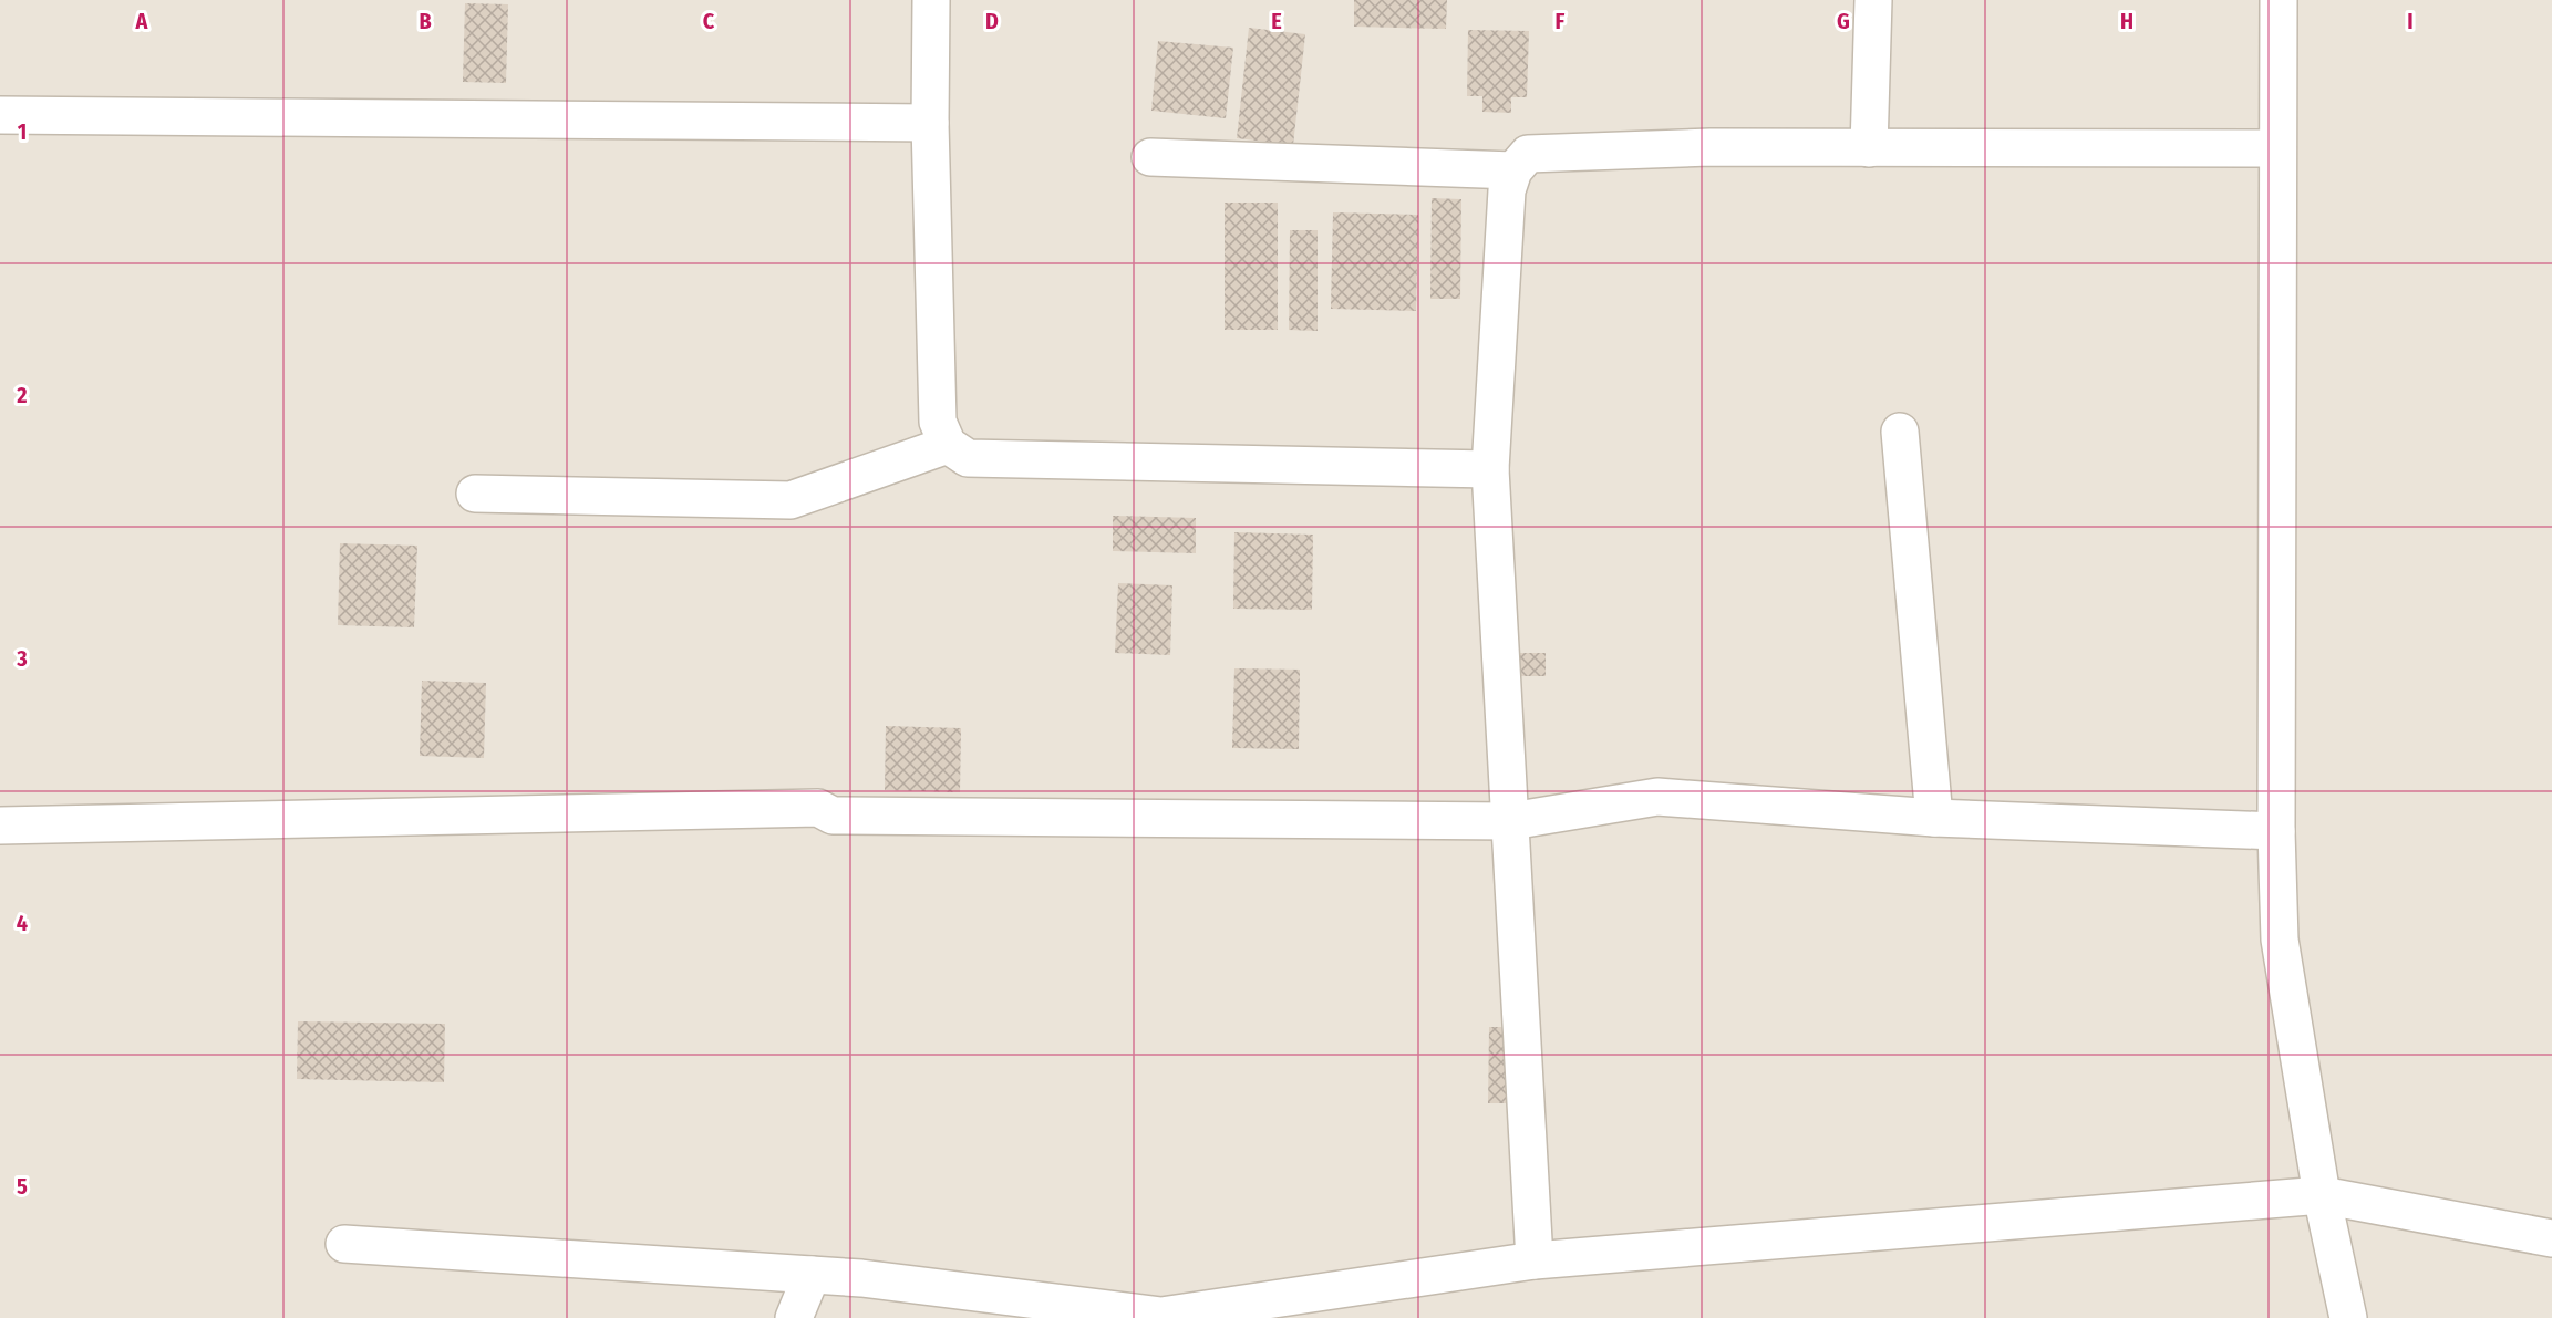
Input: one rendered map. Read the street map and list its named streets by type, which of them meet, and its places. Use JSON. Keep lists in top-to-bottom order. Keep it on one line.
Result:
{"grid":{"columns":["A","B","C","D","E","F","G","H","I"],"rows":["1","2","3","4","5"]}}
